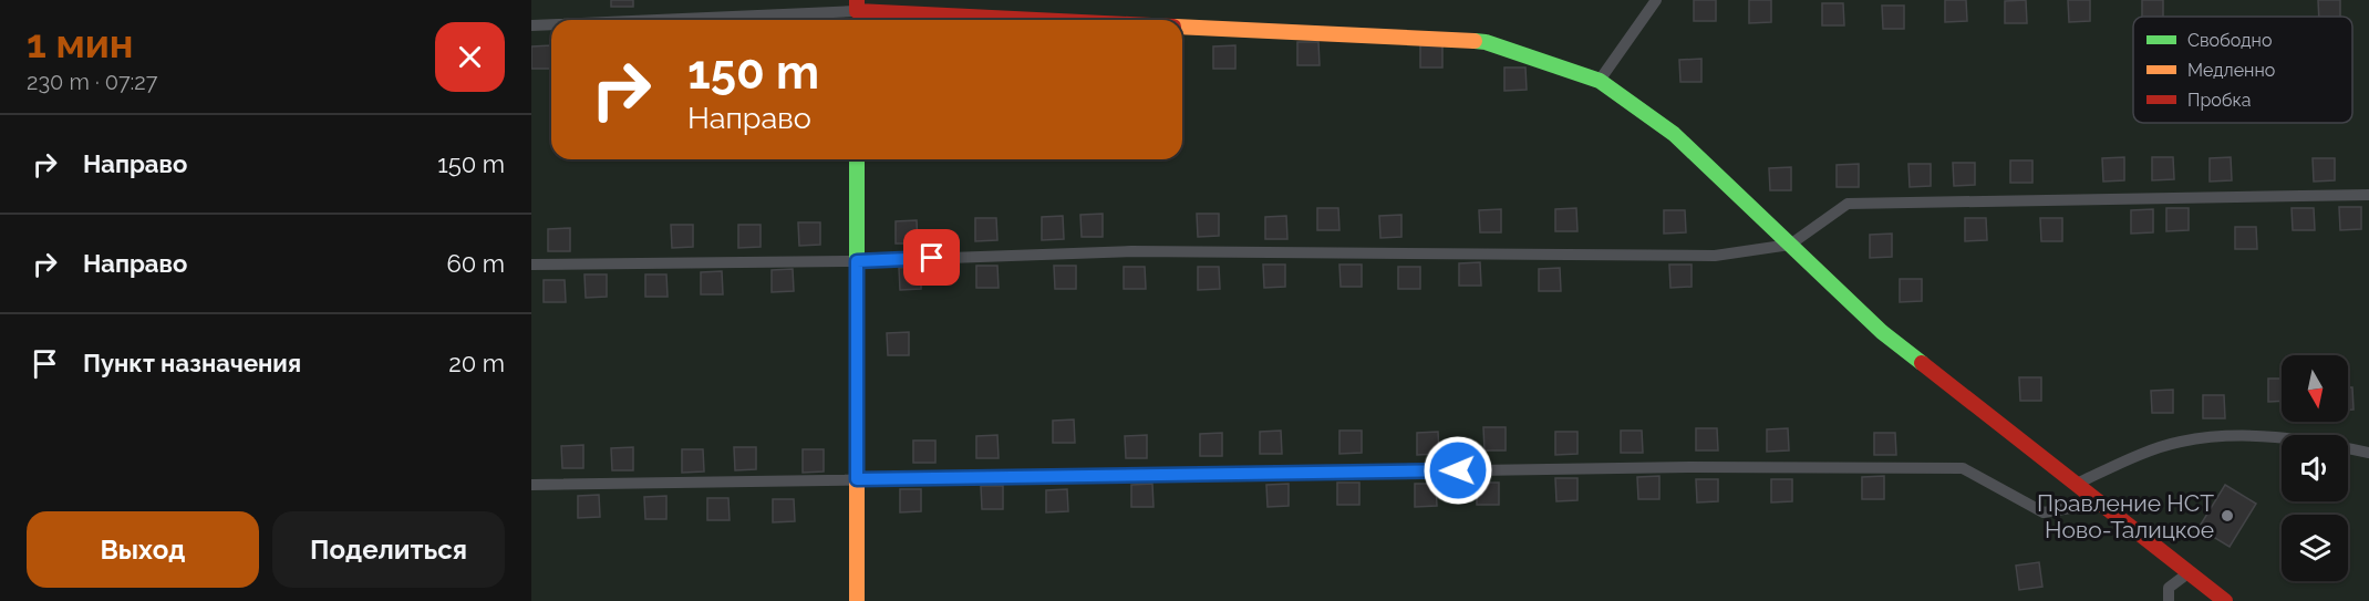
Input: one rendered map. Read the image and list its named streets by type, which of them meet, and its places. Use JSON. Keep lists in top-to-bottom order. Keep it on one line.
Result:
{"places":["Правление НСТ Ново-Талицкое"],"legend":["Свободно","Медленно","Пробка"],"north":"bottom","page":{"heading":["1 мин","230 m · 07:27"],"turn":["150 m","Направо"],"list":[{"name":"Направо","value":"150 m"},{"name":"Направо","value":"60 m"},{"name":"Пункт назначения","value":"20 m"}],"buttons":["Выход","Поделиться"]}}
